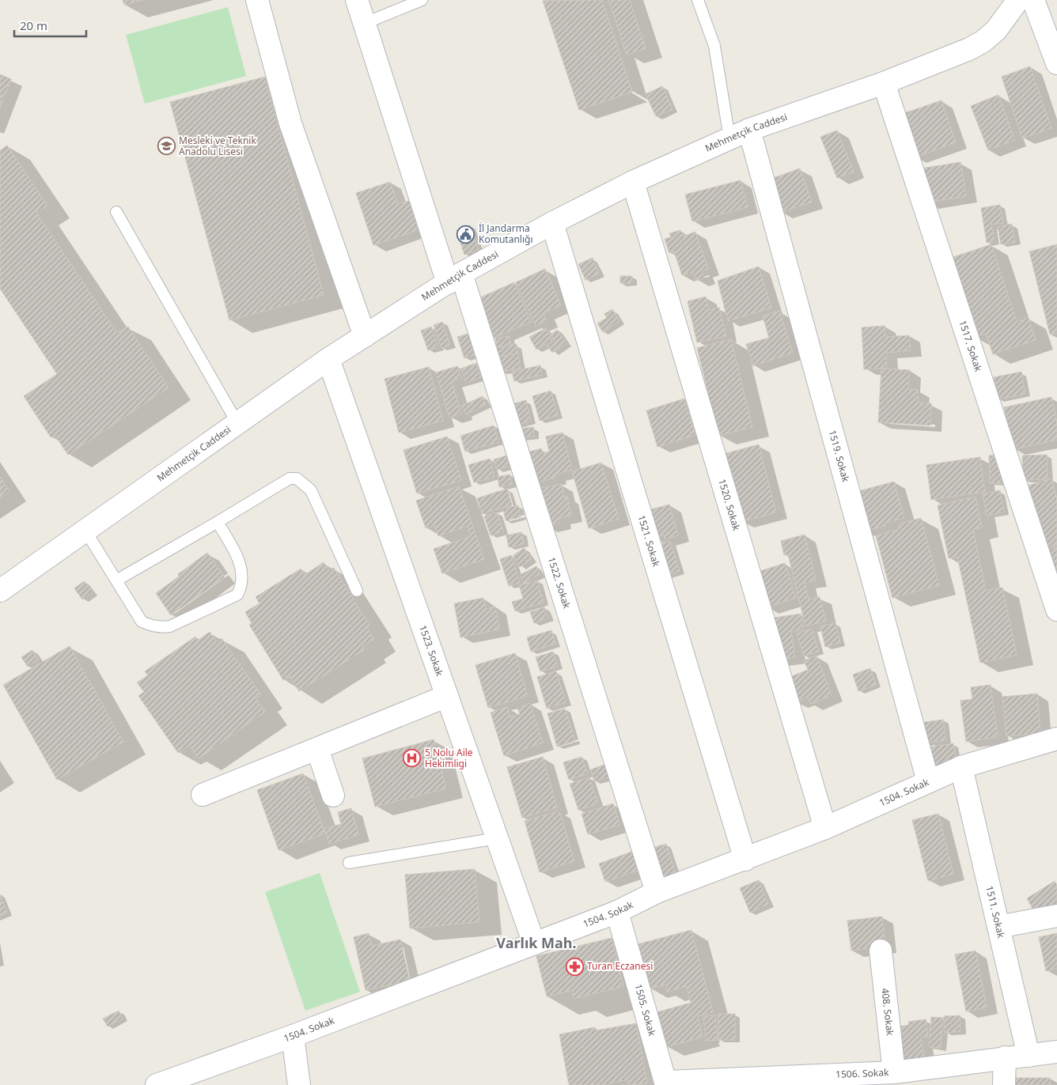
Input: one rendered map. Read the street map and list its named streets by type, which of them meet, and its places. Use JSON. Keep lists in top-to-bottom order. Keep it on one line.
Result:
{"streets":{"street":["Mehmetçik Caddesi","1517. Sokak","1519. Sokak","1520. Sokak","1521. Sokak","1522. Sokak","1523. Sokak","1504. Sokak","1511. Sokak","1505. Sokak","408. Sokak","1506. Sokak"]},"crossings":[["Mehmetçik Caddesi","1517. Sokak"],["Mehmetçik Caddesi","1519. Sokak"],["Mehmetçik Caddesi","1520. Sokak"],["Mehmetçik Caddesi","1521. Sokak"],["Mehmetçik Caddesi","1522. Sokak"],["Mehmetçik Caddesi","1523. Sokak"],["1519. Sokak","1504. Sokak"],["1520. Sokak","1504. Sokak"],["1521. Sokak","1504. Sokak"],["1522. Sokak","1504. Sokak"],["1523. Sokak","1504. Sokak"],["1504. Sokak","1511. Sokak"],["1504. Sokak","1505. Sokak"],["1511. Sokak","1506. Sokak"],["1505. Sokak","1506. Sokak"],["408. Sokak","1506. Sokak"]],"districts":["Varlık Mah."],"places":{"school or university":["Mesleki ve Teknik Anadolu Lisesi"],"public building":["İl Jandarma Komutanlığı"],"hospital":["5 Nolu Aile Hekimligi"],"pharmacy":["Turan Eczanesi"]},"scale_bar":"20 m"}
